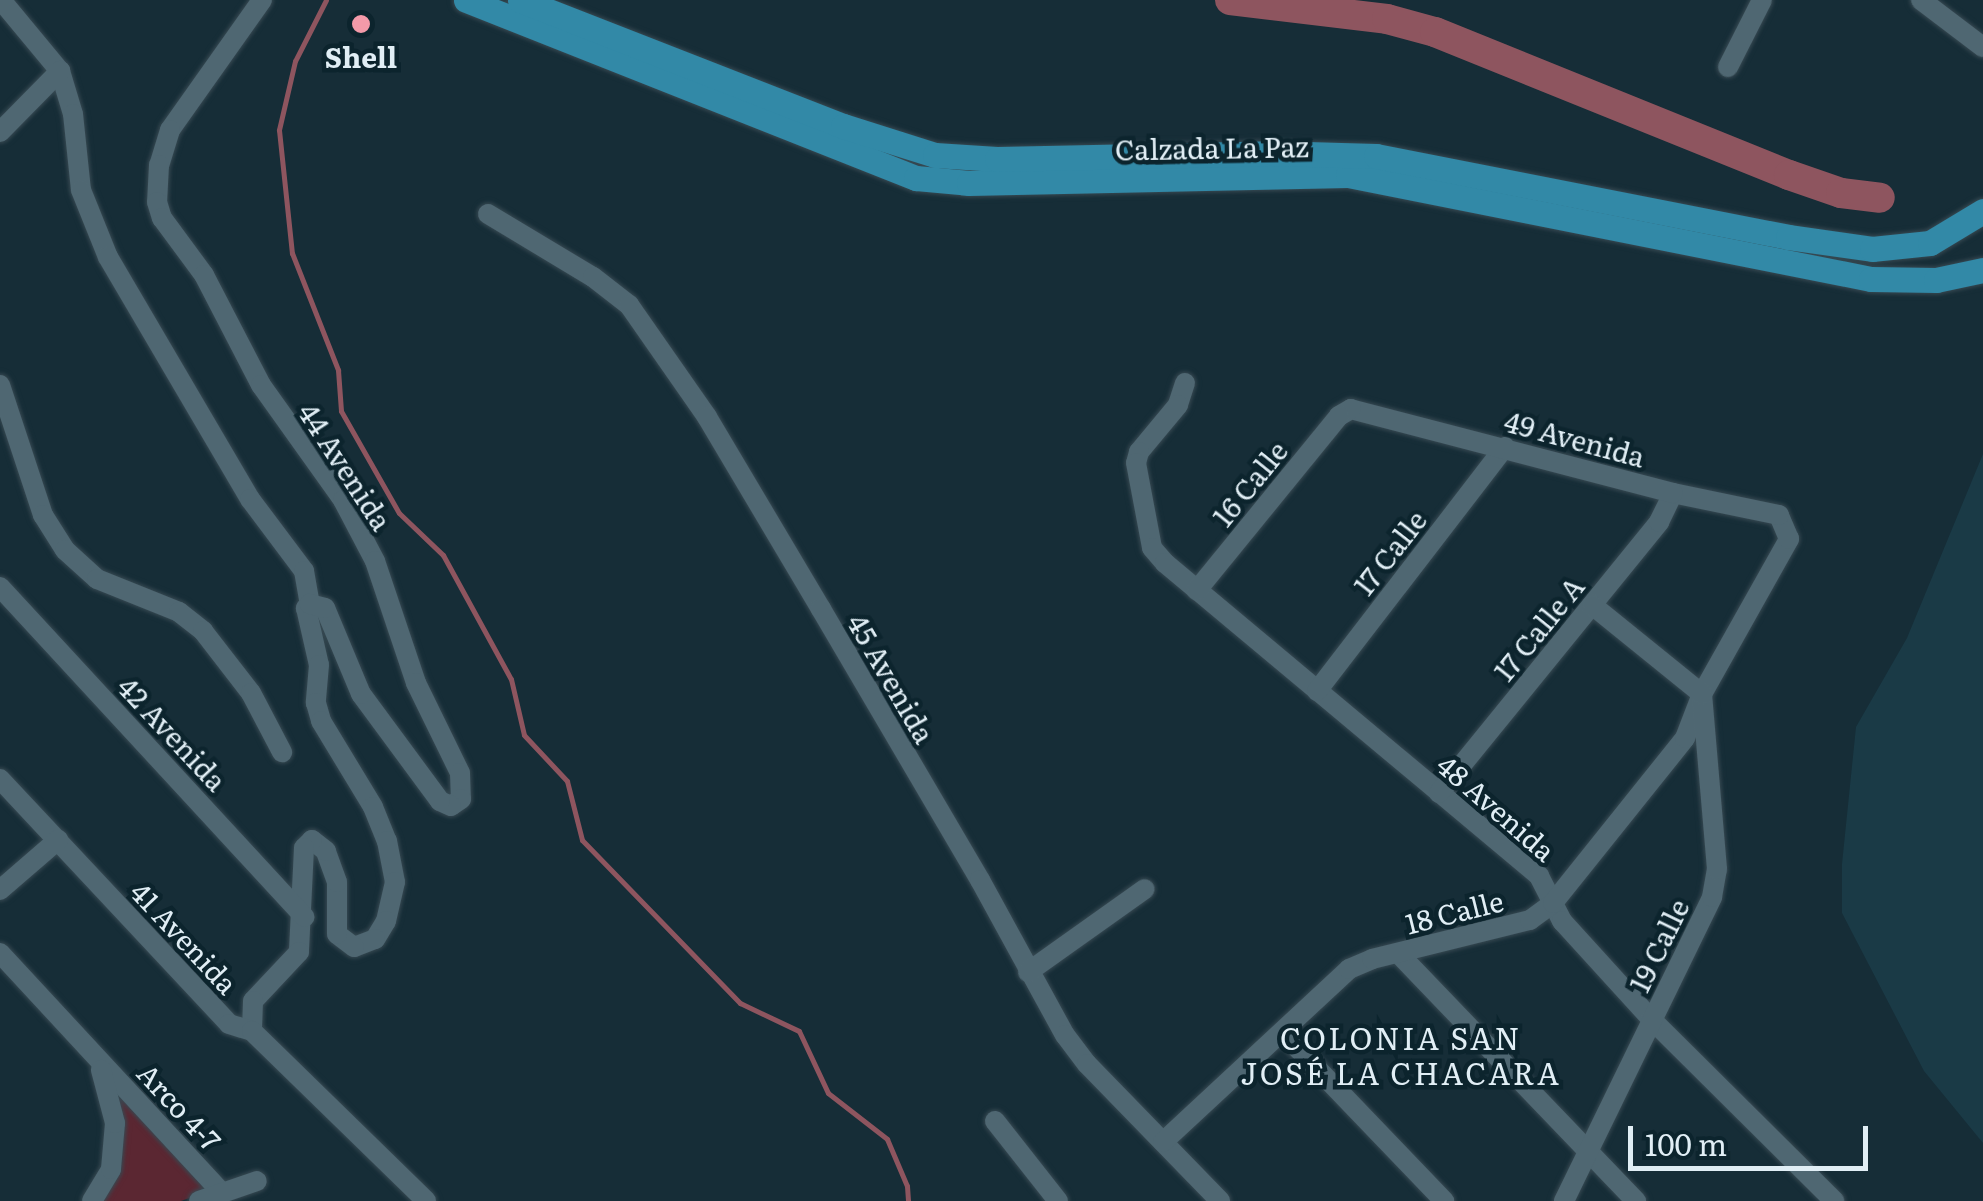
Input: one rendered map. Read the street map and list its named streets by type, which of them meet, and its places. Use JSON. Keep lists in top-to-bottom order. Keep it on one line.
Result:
{"streets":{"main road":["Calzada La Paz"],"street":["49 Avenida","44 Avenida","16 Calle","17 Calle","17 Calle A","45 Avenida","42 Avenida","48 Avenida","18 Calle","41 Avenida","19 Calle","Arco 4-7"]},"crossings":[["49 Avenida","16 Calle"],["49 Avenida","17 Calle"],["49 Avenida","17 Calle A"],["49 Avenida","18 Calle"],["44 Avenida","42 Avenida"],["16 Calle","48 Avenida"],["17 Calle","48 Avenida"],["17 Calle A","48 Avenida"],["45 Avenida","18 Calle"],["48 Avenida","18 Calle"],["48 Avenida","19 Calle"],["18 Calle","19 Calle"]],"districts":["COLONIA SAN JOSÉ LA CHACARA"],"places":["Shell"],"scale_bar":"100 m"}
